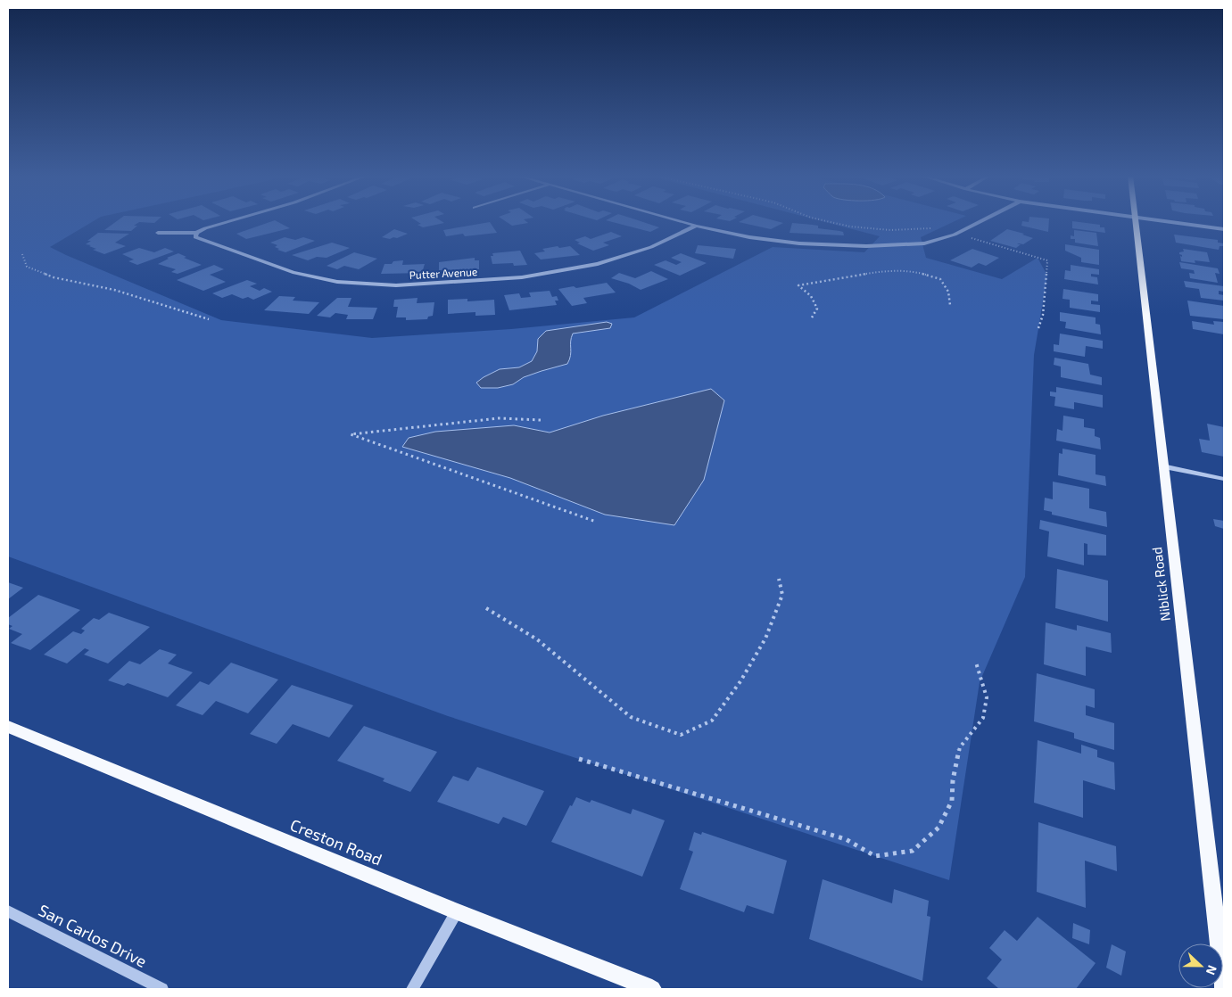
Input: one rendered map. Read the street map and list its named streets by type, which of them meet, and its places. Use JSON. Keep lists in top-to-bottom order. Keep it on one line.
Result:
{"streets":{"main road":["Niblick Road","Creston Road"],"street":["Putter Avenue","San Carlos Drive"]},"north":"right"}
